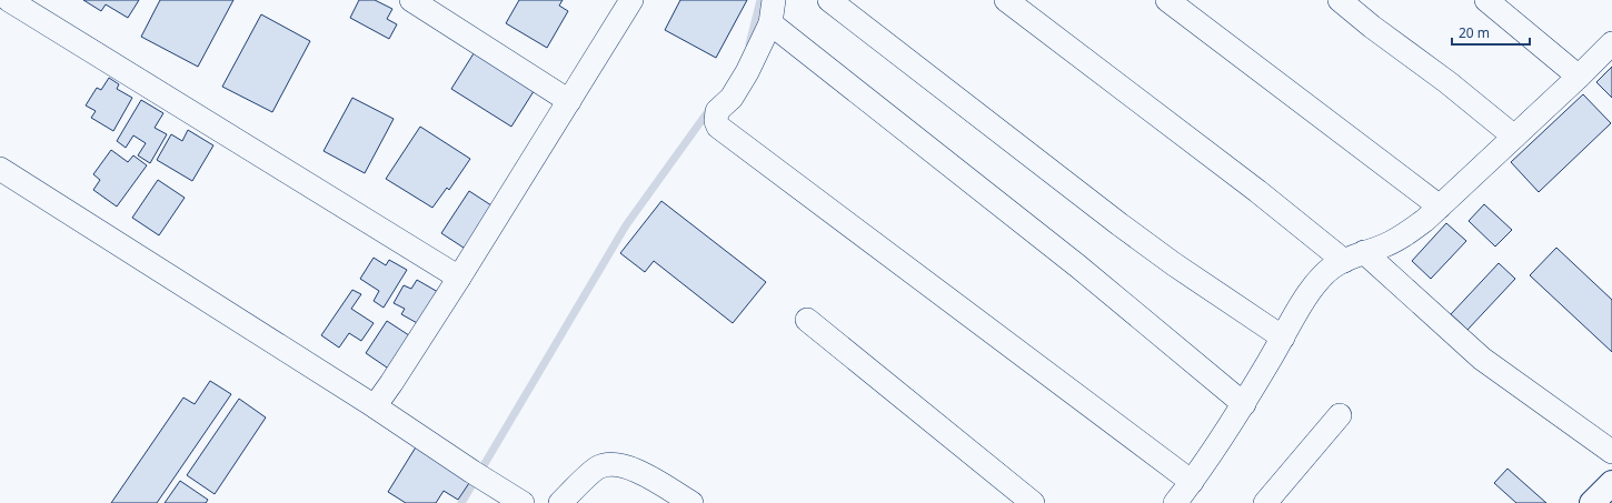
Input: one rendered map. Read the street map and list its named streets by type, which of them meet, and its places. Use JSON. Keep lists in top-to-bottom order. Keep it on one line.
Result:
{"scale_bar":"20 m"}
